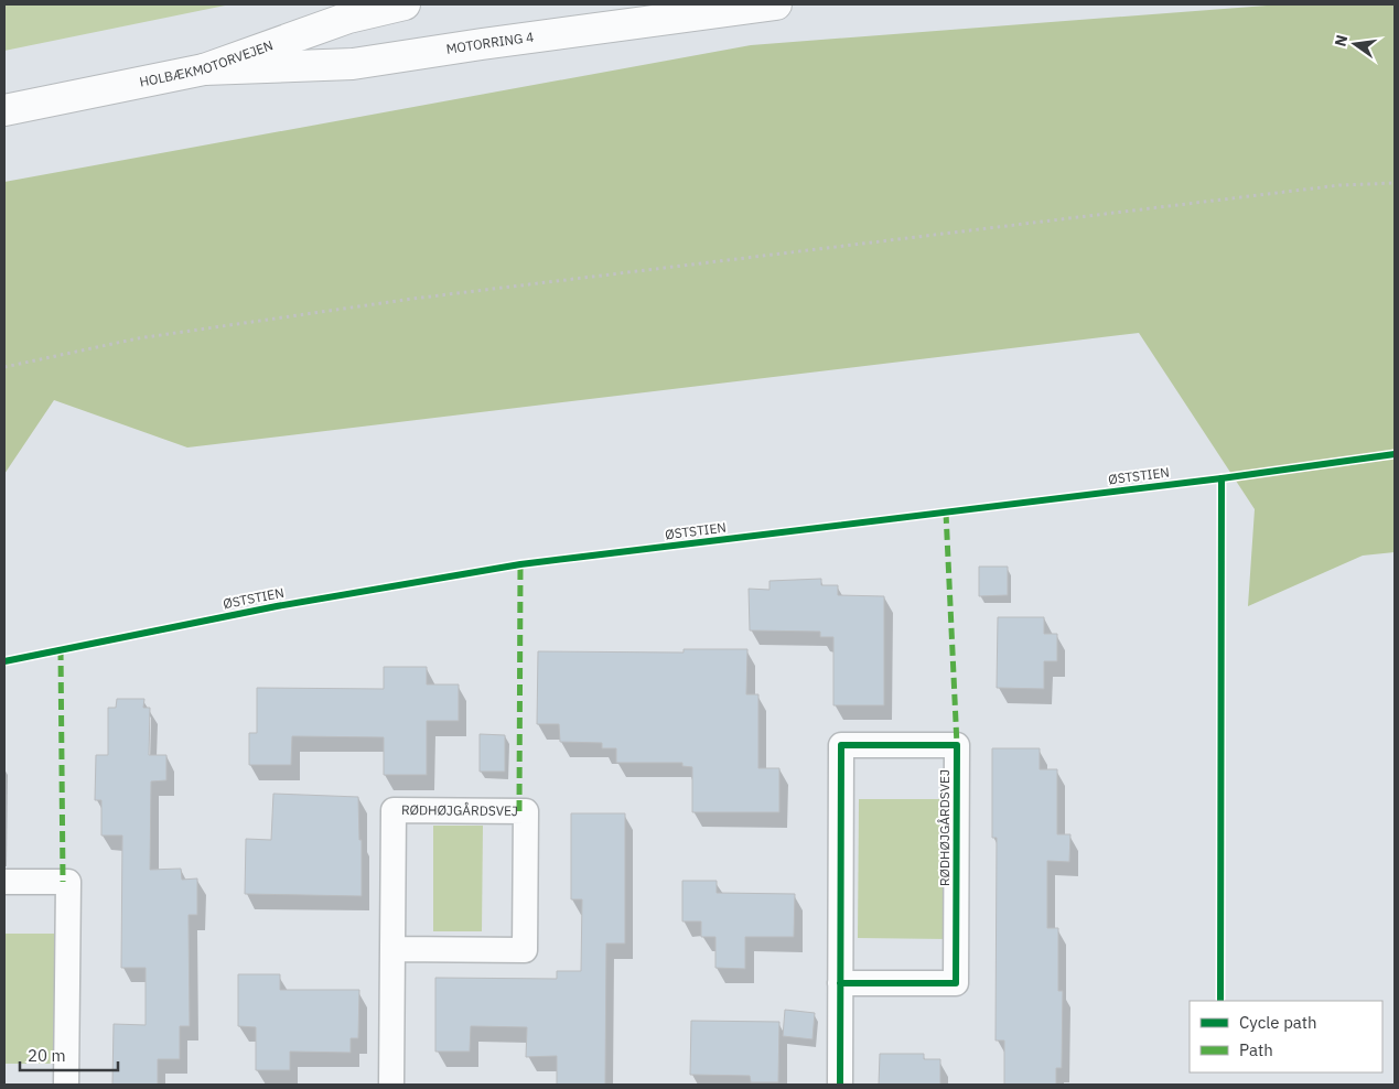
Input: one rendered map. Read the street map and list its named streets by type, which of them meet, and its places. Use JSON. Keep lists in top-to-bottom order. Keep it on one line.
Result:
{"streets":{"highway":["MOTORRING 4","HOLBÆKMOTORVEJEN"],"street":["RØDHØJGÅRDSVEJ"],"cycle path":["ØSTSTIEN"]},"crossings":[["MOTORRING 4","HOLBÆKMOTORVEJEN"]],"legend":["Cycle path","Path"],"scale_bar":"20 m","north":"left"}
